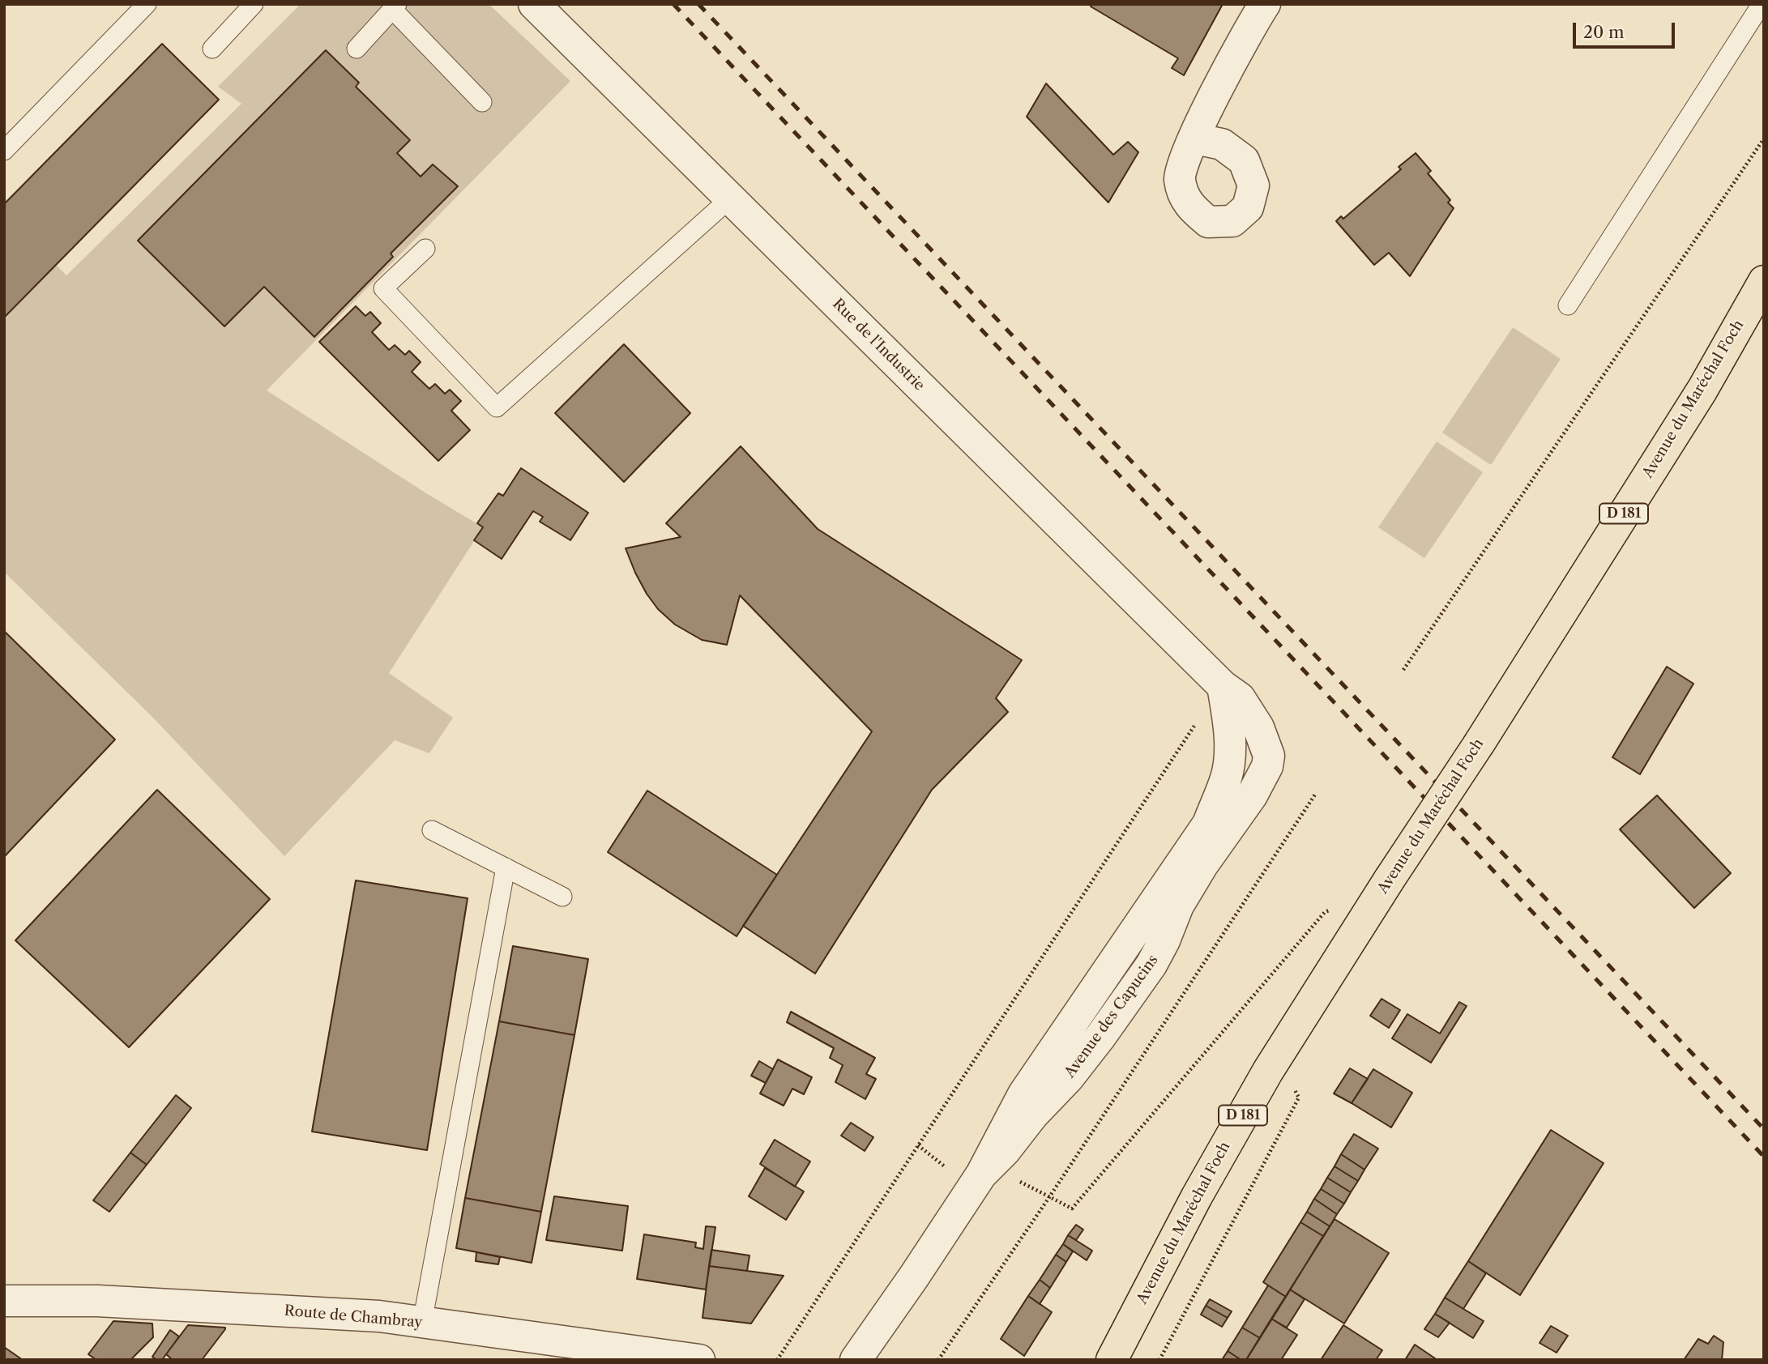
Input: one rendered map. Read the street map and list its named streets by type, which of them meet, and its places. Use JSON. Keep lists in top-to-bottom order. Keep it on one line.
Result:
{"streets":{"main road":["Avenue du Maréchal Foch","D 181"],"street":["Rue de l'Industrie","Avenue des Capucins","Route de Chambray"]},"crossings":[["Rue de l'Industrie","Avenue des Capucins"]],"scale_bar":"20 m"}
